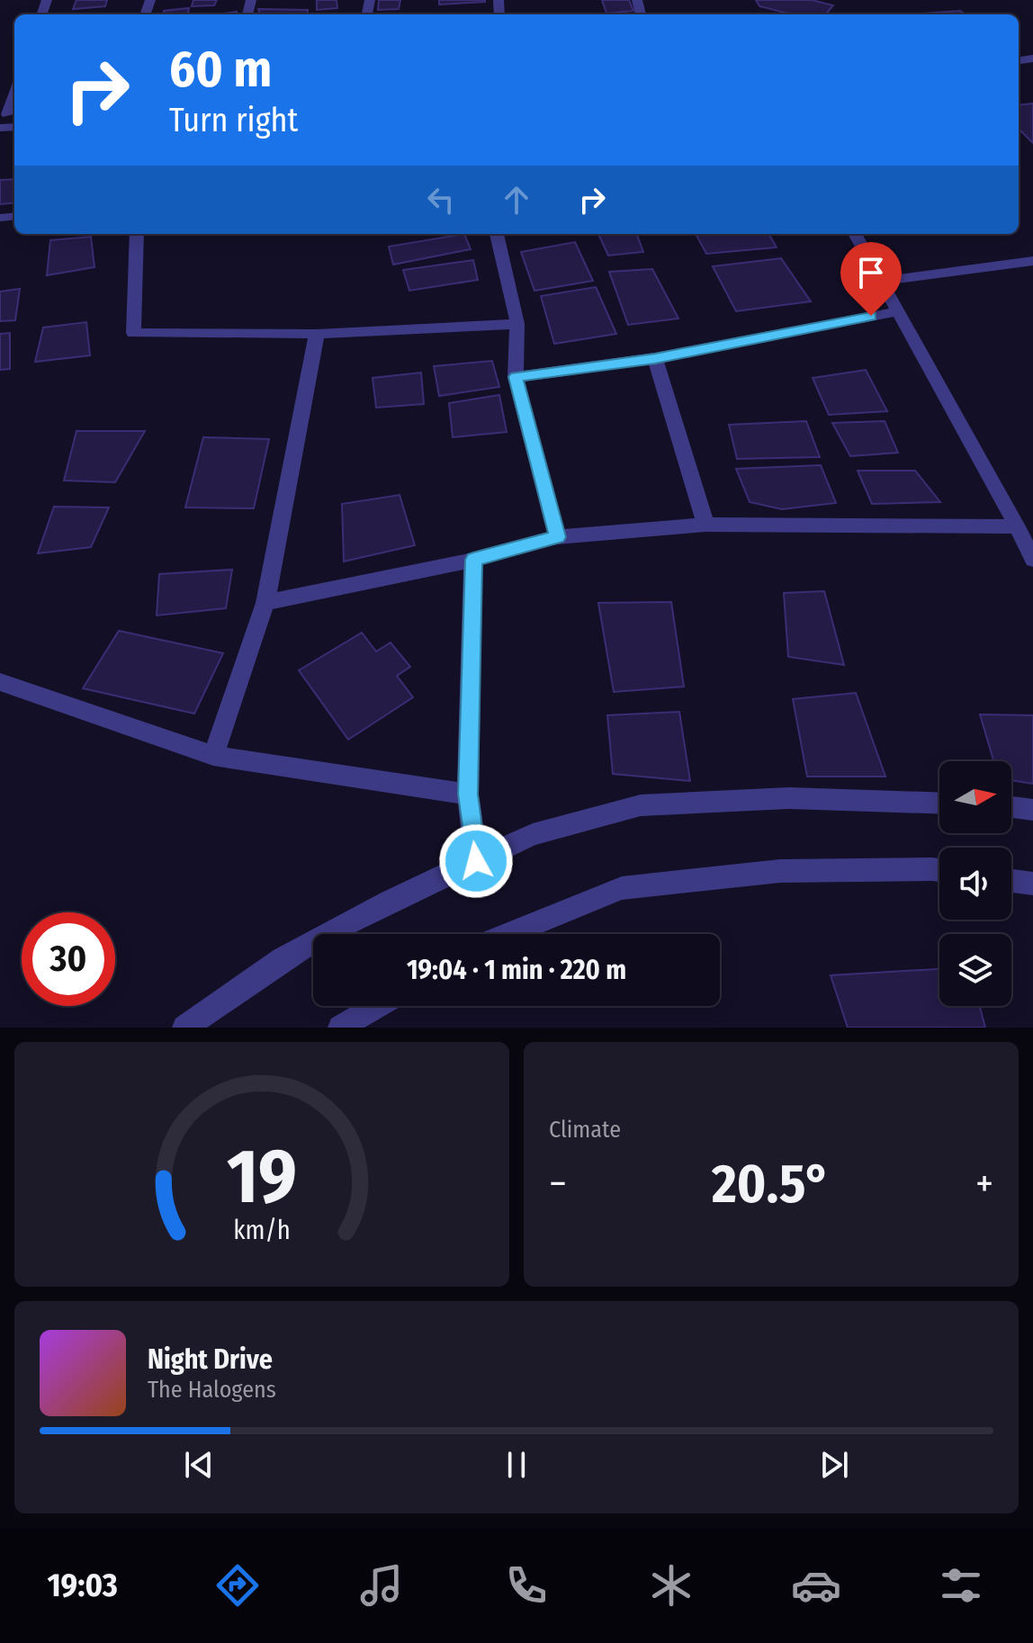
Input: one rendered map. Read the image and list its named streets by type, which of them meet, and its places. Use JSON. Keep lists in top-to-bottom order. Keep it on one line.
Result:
{"north":"right","page":{"turn":["60 m","Turn right"],"limit":"30","trip":"19:04 · 1 min · 220 m","tile":"Climate","heat":["−","20.5°","+"],"song":["Night Drive","The Halogens"],"tabs":"19:03","gauge":["19","km/h"]}}
